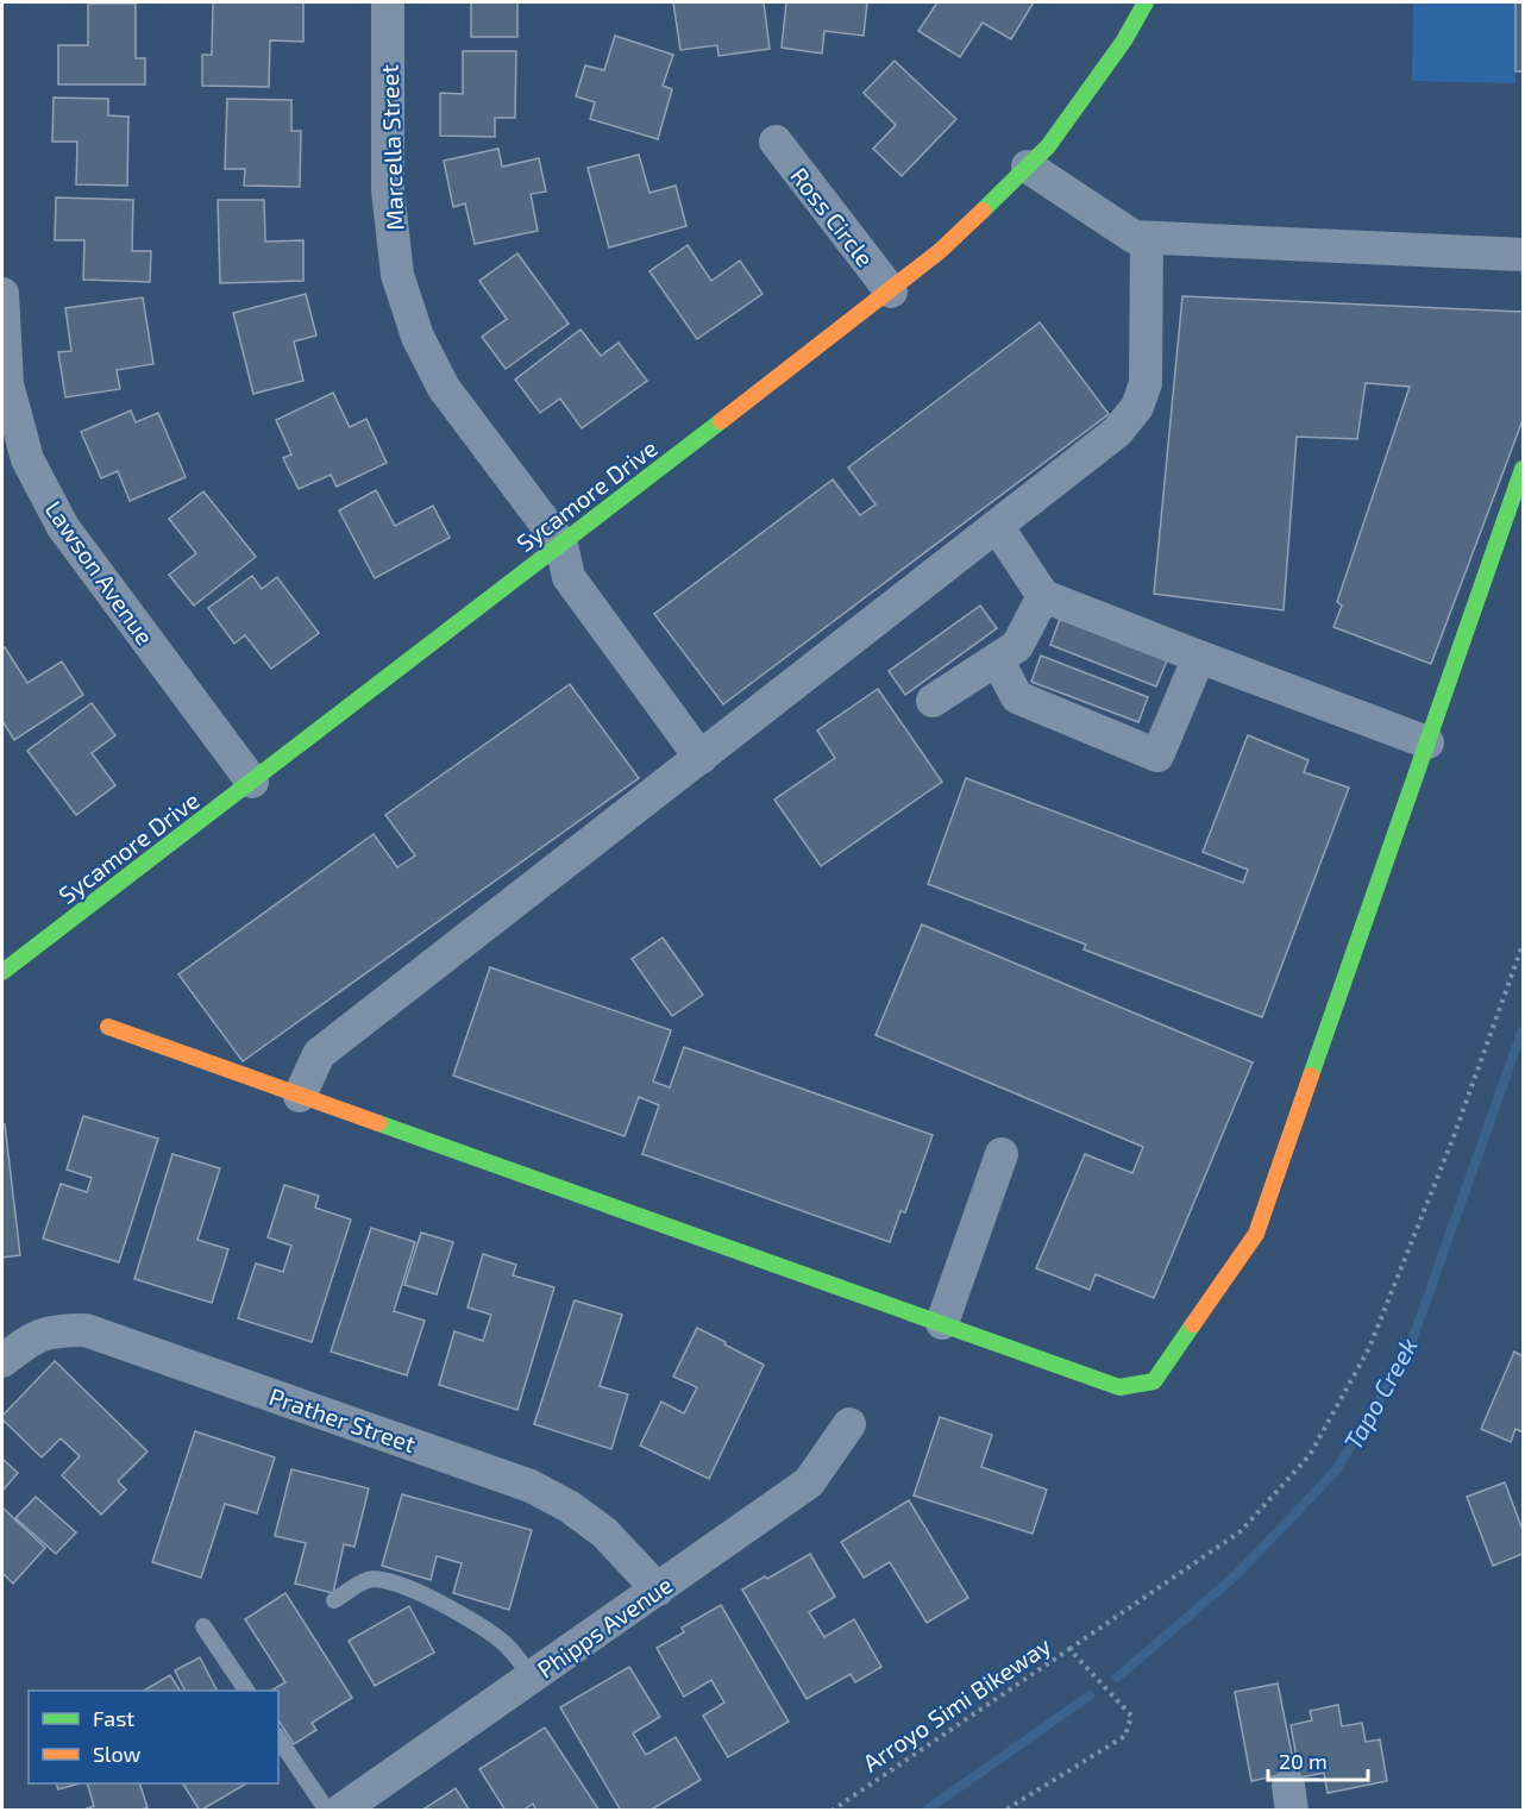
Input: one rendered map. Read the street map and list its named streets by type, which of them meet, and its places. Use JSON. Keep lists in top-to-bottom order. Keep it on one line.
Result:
{"streets":{"street":["Marcella Street","Ross Circle","Sycamore Drive","Lawson Avenue","Prather Street","Phipps Avenue"],"path":["Arroyo Simi Bikeway"]},"crossings":[["Marcella Street","Sycamore Drive"],["Ross Circle","Sycamore Drive"],["Sycamore Drive","Lawson Avenue"],["Prather Street","Phipps Avenue"]],"water":["Tapo Creek"],"legend":["Fast","Slow"],"scale_bar":"20 m"}
